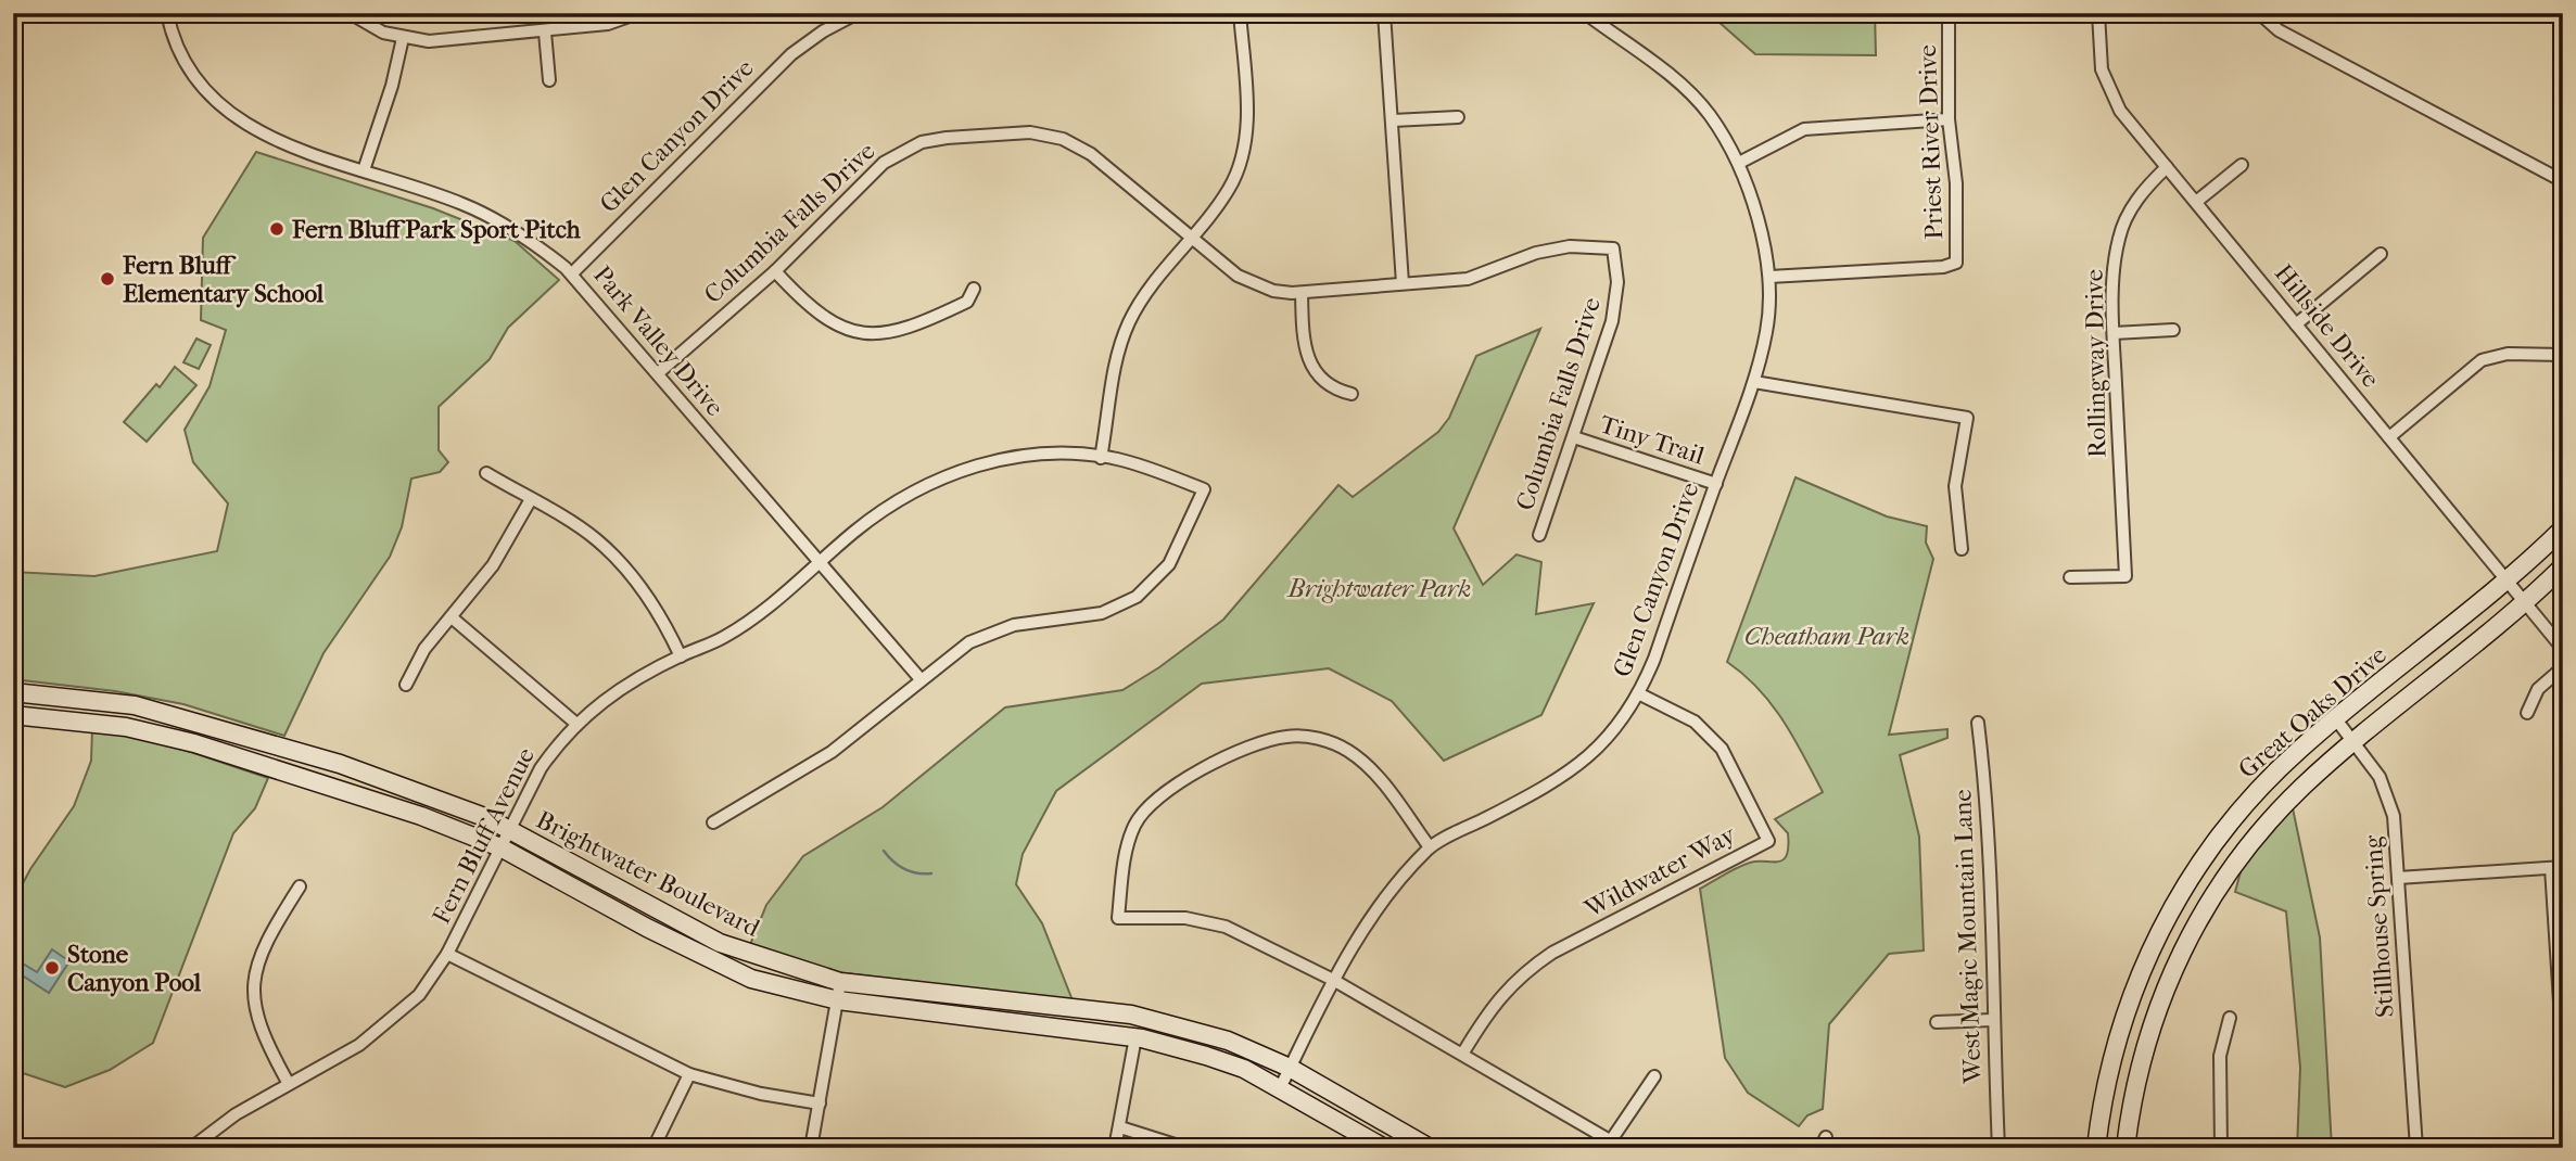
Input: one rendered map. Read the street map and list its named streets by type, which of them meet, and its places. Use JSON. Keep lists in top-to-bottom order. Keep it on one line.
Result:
{"streets":{"street":["Glen Canyon Drive","Priest River Drive","Columbia Falls Drive","Hillside Drive","Park Valley Drive","Rollingway Drive","Tiny Trail","Great Oaks Drive","Fern Bluff Avenue","Wildwater Way","Brightwater Boulevard","Stillhouse Spring","West Magic Mountain Lane"]},"crossings":[["Glen Canyon Drive","Priest River Drive"],["Glen Canyon Drive","Park Valley Drive"],["Glen Canyon Drive","Tiny Trail"],["Glen Canyon Drive","Wildwater Way"],["Glen Canyon Drive","Brightwater Boulevard"],["Columbia Falls Drive","Park Valley Drive"],["Columbia Falls Drive","Tiny Trail"],["Hillside Drive","Rollingway Drive"],["Hillside Drive","Great Oaks Drive"],["Park Valley Drive","Fern Bluff Avenue"],["Great Oaks Drive","Stillhouse Spring"],["Fern Bluff Avenue","Brightwater Boulevard"]],"parks":["Brightwater Park","Cheatham Park"],"places":["Fern Bluff Park Sport Pitch","Fern Bluff Elementary School","Stone Canyon Pool"]}
